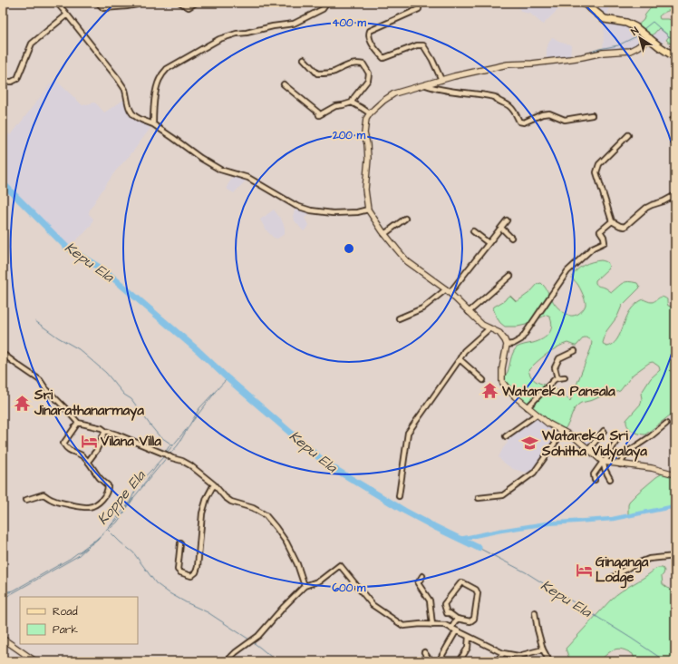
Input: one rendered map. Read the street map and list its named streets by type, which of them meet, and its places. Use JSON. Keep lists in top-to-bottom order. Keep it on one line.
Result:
{"water":["Kepu Ela","Koppe Ela"],"places":{"temple":["Watareka Pansala","Sri Jinarathanarmaya"],"hotel":["Vilana Villa","Ginganga Lodge"],"school or university":["Watareka Sri Sohitha Vidyalaya"]},"legend":["Road","Park"],"north":"top left","rings":["400 m","200 m","600 m"]}
